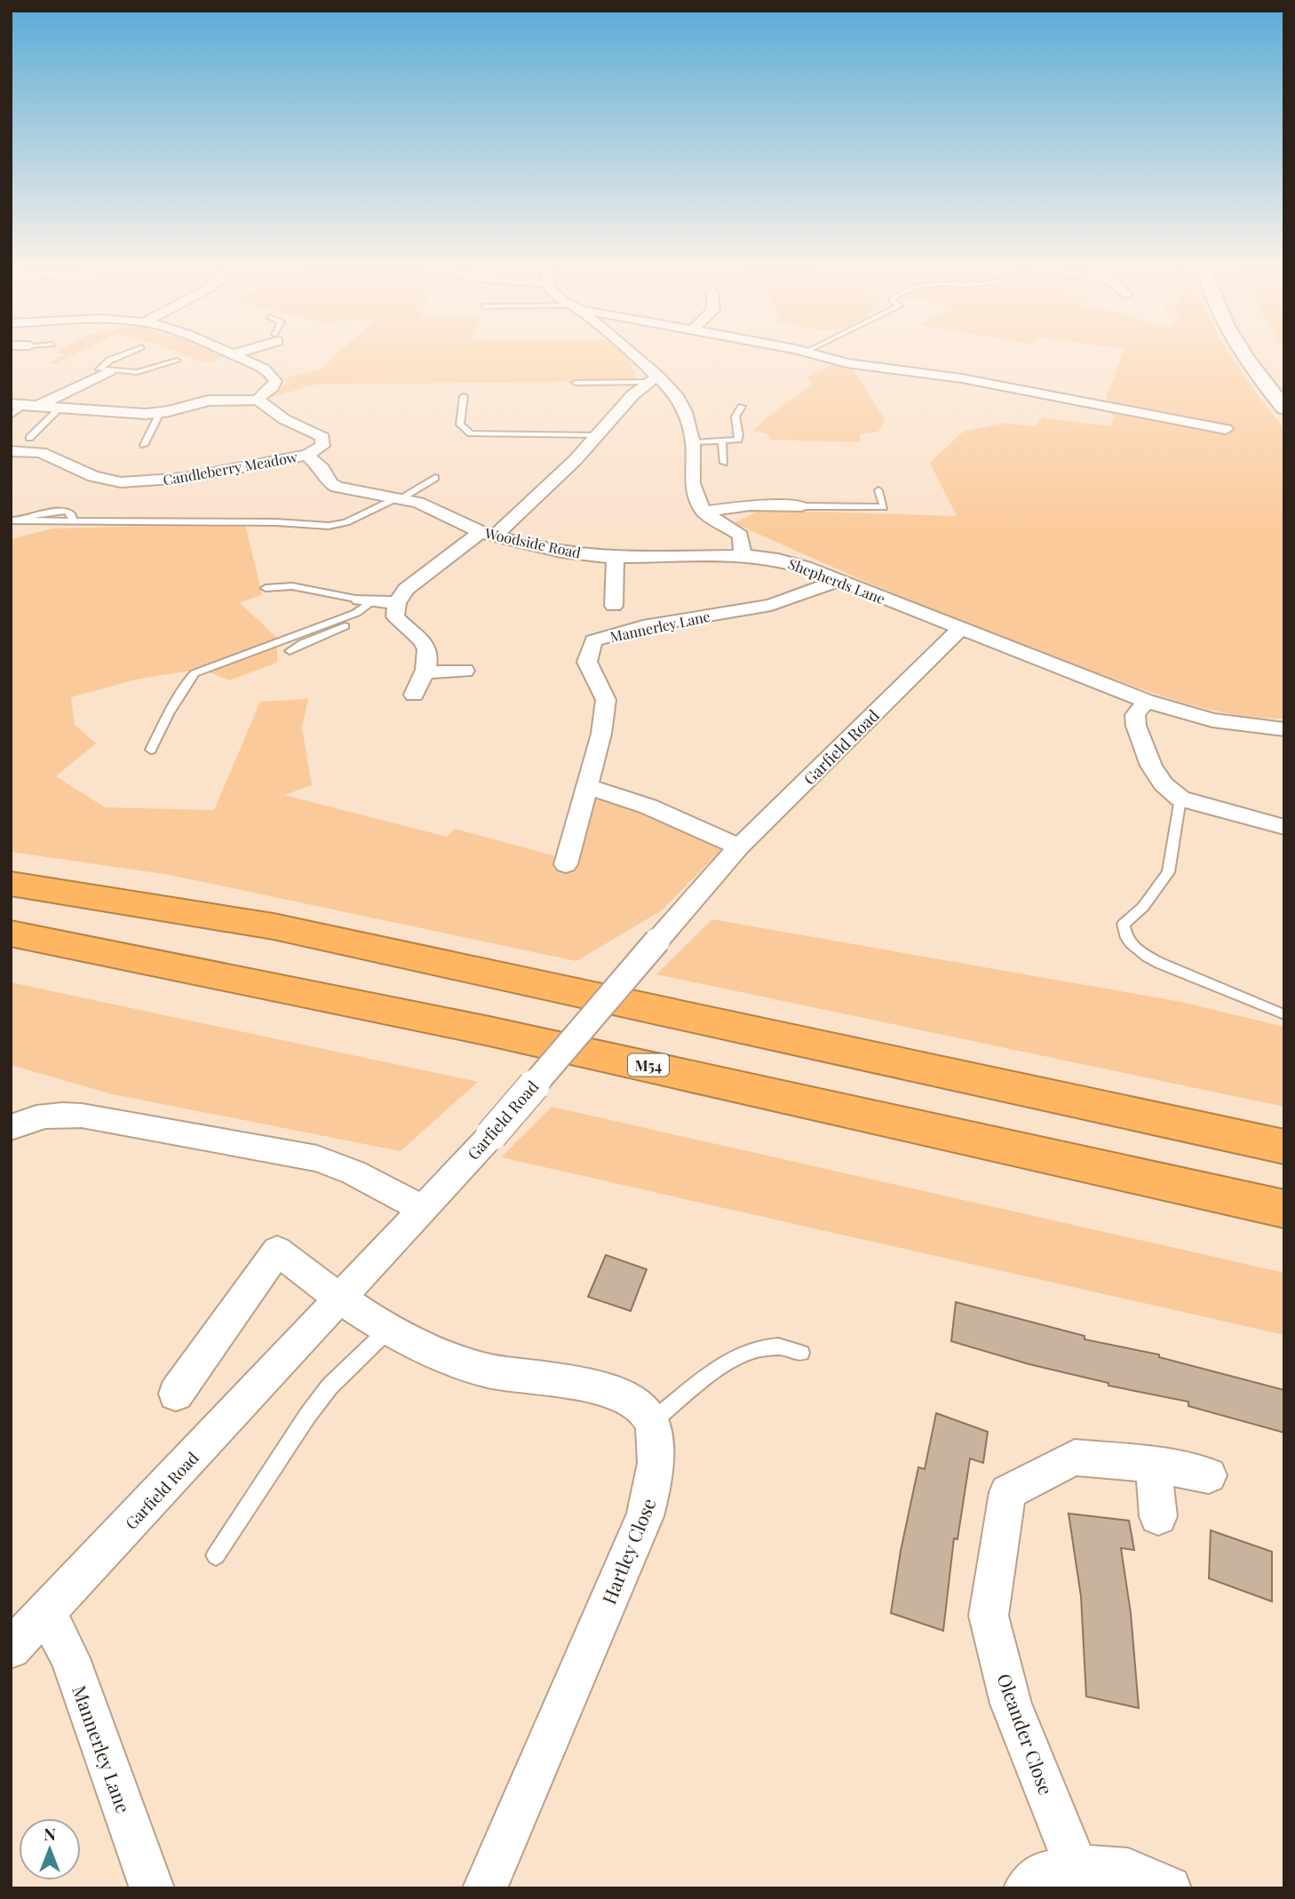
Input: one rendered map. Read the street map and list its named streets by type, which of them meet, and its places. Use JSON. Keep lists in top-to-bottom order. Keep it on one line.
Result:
{"streets":{"highway":["M54"],"street":["Candleberry Meadow","Woodside Road","Shepherds Lane","Mannerley Lane","Garfield Road","Hartley Close","Oleander Close"]},"crossings":[["Candleberry Meadow","Woodside Road"],["Woodside Road","Shepherds Lane"],["Shepherds Lane","Mannerley Lane"],["Shepherds Lane","Garfield Road"],["Mannerley Lane","Garfield Road"]],"north":"top"}
